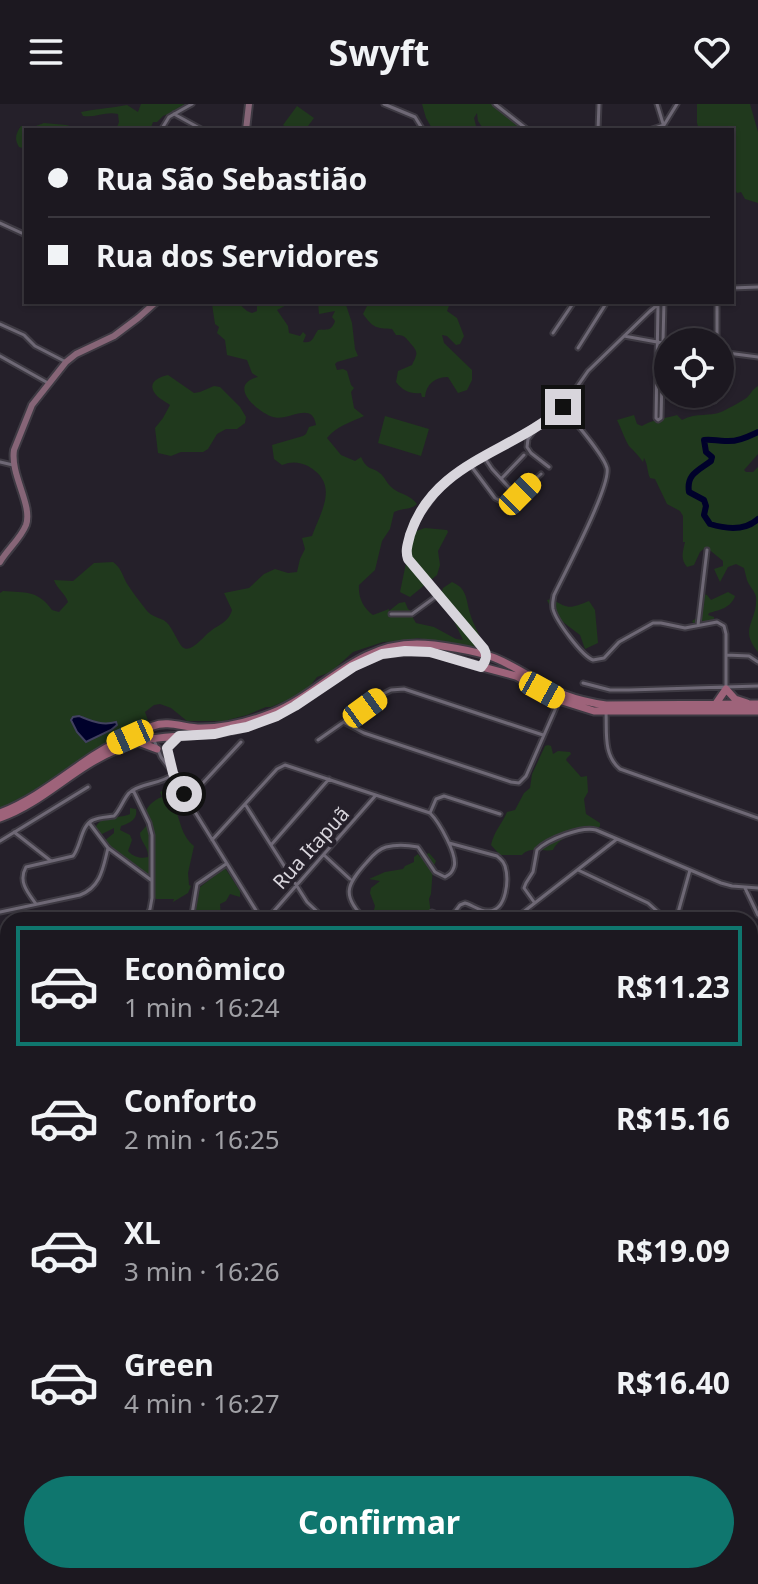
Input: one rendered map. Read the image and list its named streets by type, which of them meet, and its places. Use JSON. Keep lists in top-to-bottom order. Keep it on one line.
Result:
{"streets":{"street":["Rua Itapuã"]},"page":{"header":"Swyft","banner":["Rua São Sebastião","Rua dos Servidores"],"list":[{"name":"Econômico","note":"1 min · 16:24","value":"R$11.23"},{"name":"Conforto","note":"2 min · 16:25","value":"R$15.16"},{"name":"XL","note":"3 min · 16:26","value":"R$19.09"},{"name":"Green","note":"4 min · 16:27","value":"R$16.40"}],"buttons":"Confirmar"}}
